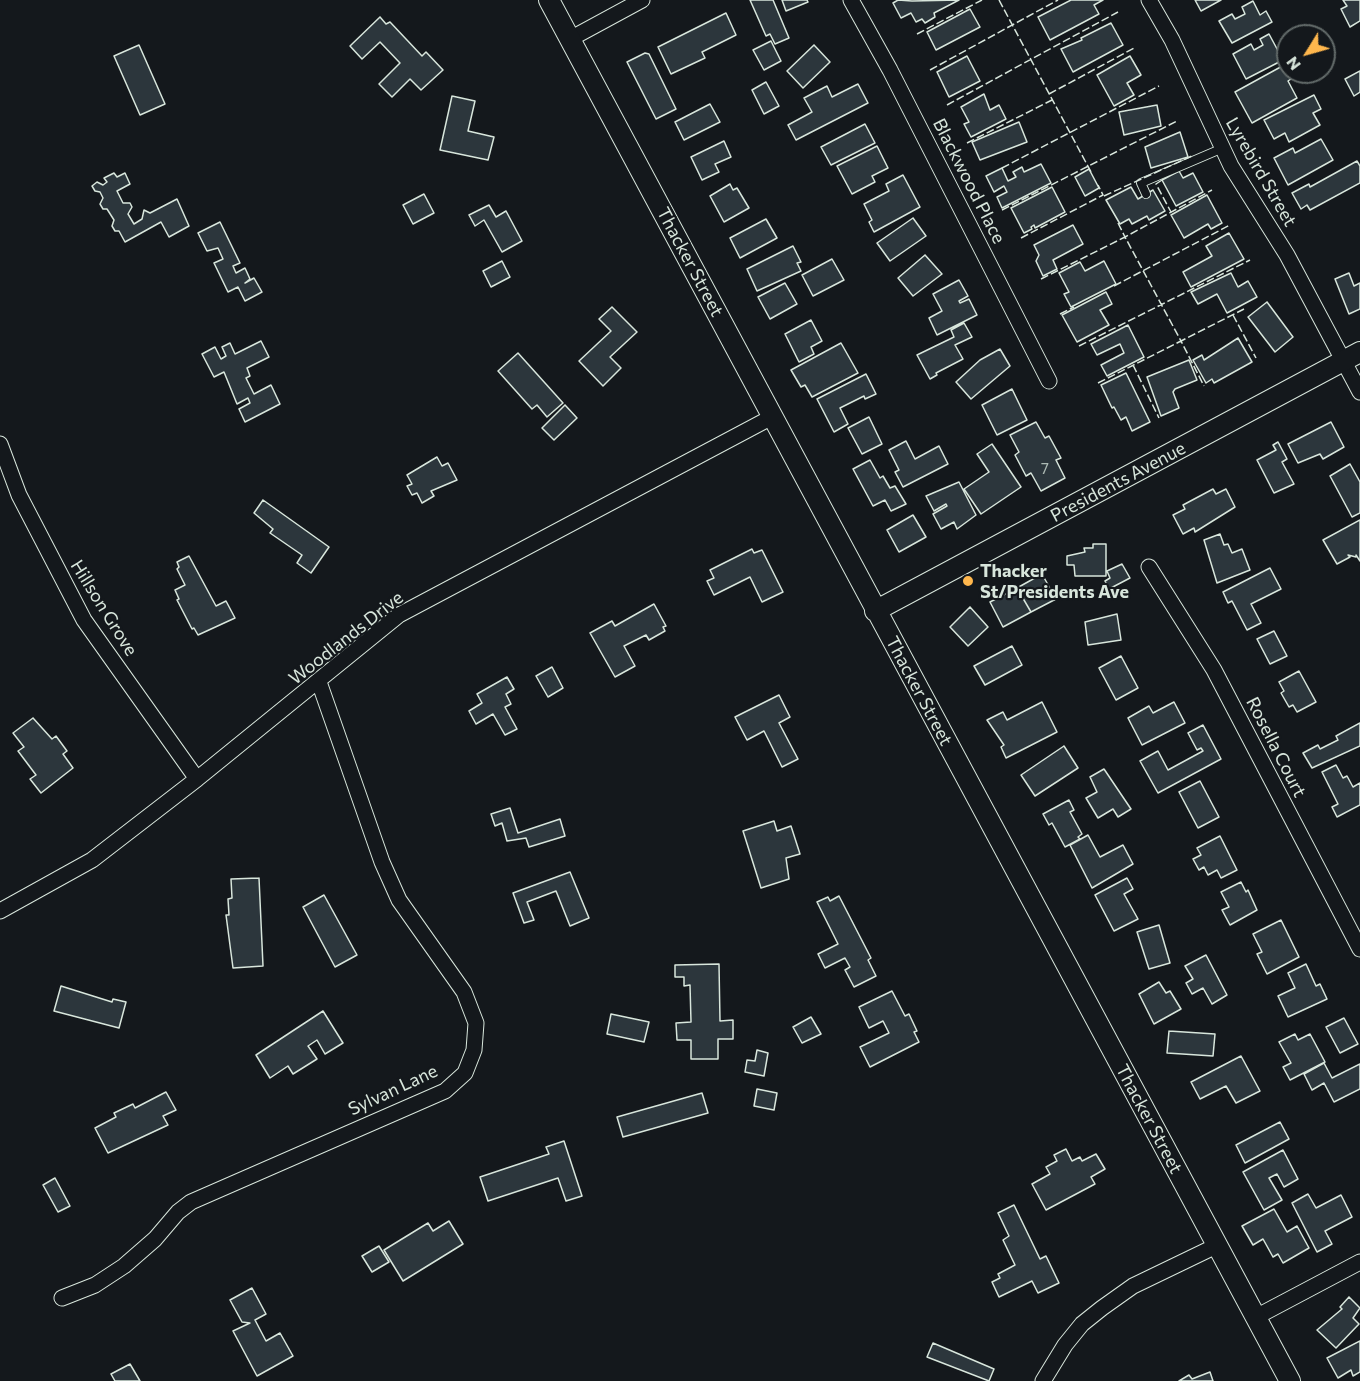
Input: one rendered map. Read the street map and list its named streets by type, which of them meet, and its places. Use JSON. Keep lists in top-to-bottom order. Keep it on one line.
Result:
{"streets":{"street":["Lyrebird Street","Blackwood Place","Thacker Street","Presidents Avenue","Hillson Grove","Woodlands Drive","Rosella Court","Sylvan Lane"]},"crossings":[["Lyrebird Street","Presidents Avenue"],["Thacker Street","Presidents Avenue"],["Thacker Street","Woodlands Drive"],["Hillson Grove","Woodlands Drive"],["Woodlands Drive","Sylvan Lane"]],"places":["Thacker St/Presidents Ave"],"house_numbers":["7"],"north":"bottom left"}
